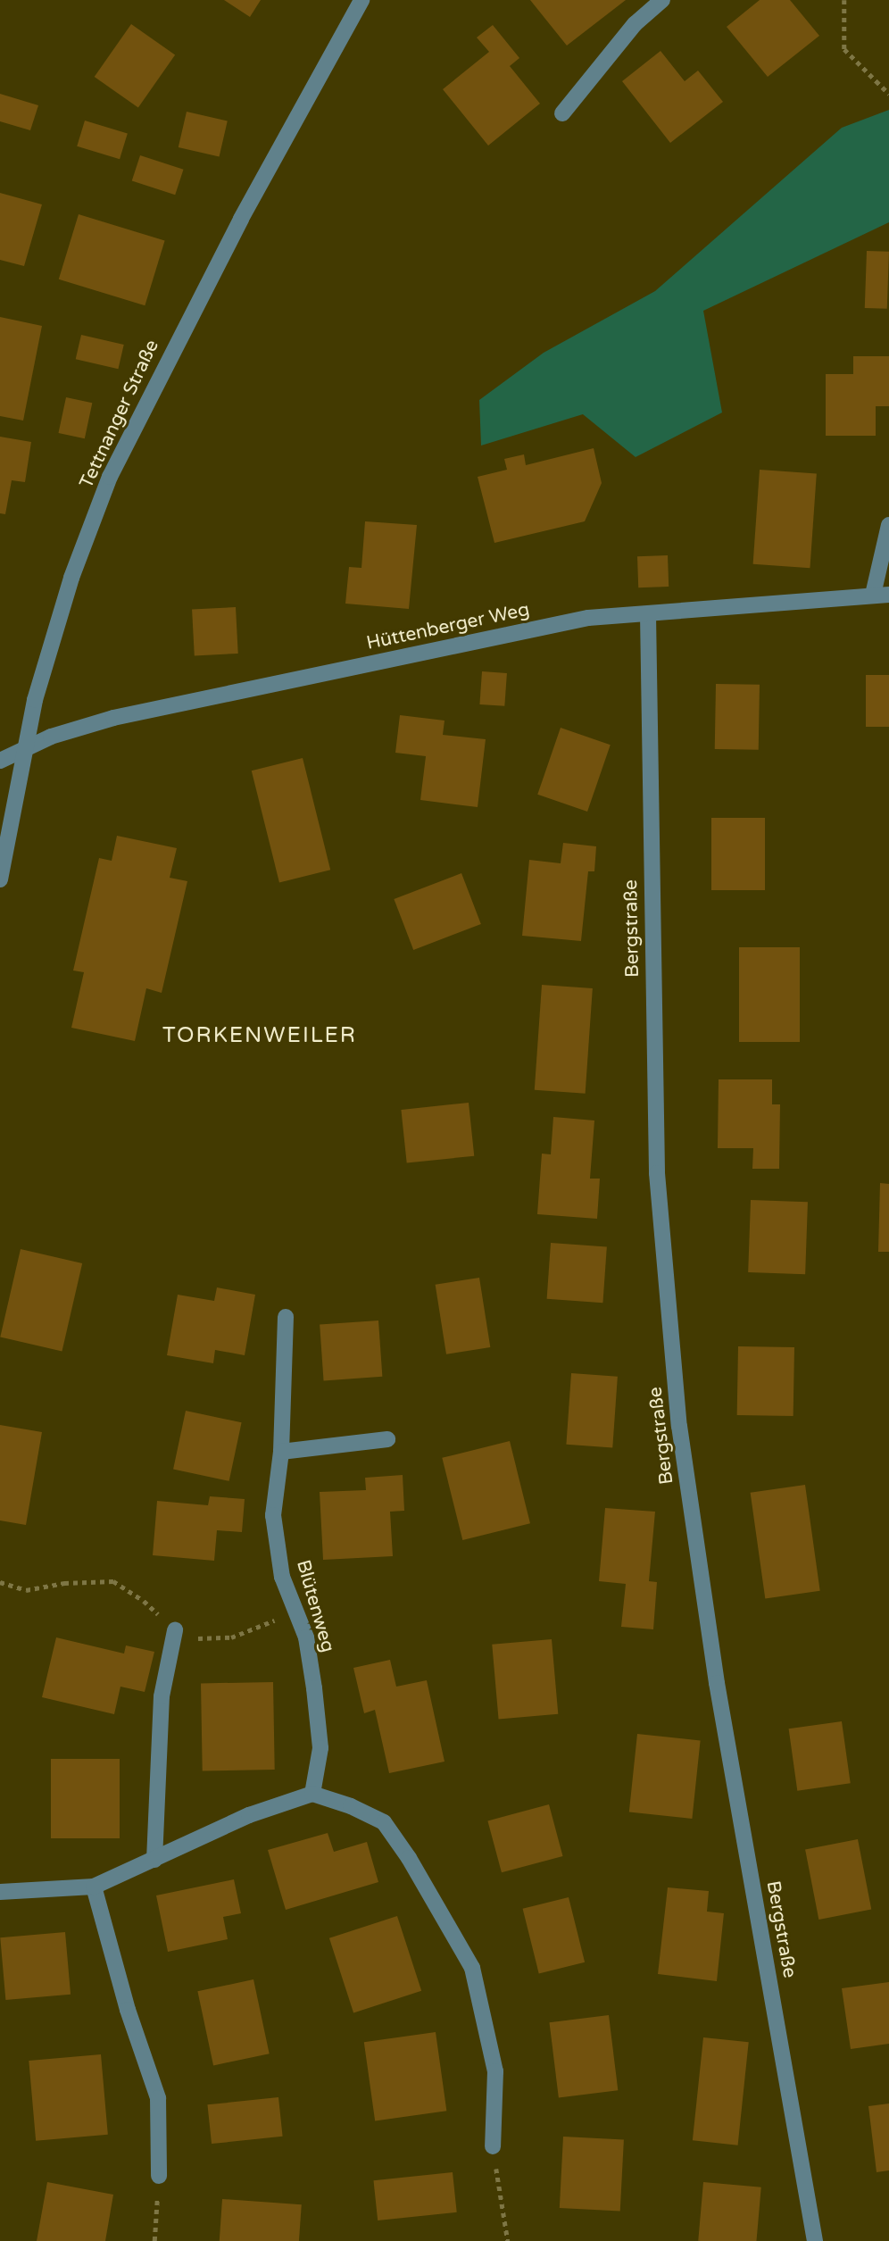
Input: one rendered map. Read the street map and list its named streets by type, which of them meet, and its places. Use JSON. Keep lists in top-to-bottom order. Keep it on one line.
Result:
{"streets":{"street":["Tettnanger Straße","Hüttenberger Weg","Bergstraße","Blütenweg"]},"crossings":[["Tettnanger Straße","Hüttenberger Weg"],["Hüttenberger Weg","Bergstraße"]],"districts":["TORKENWEILER"]}
